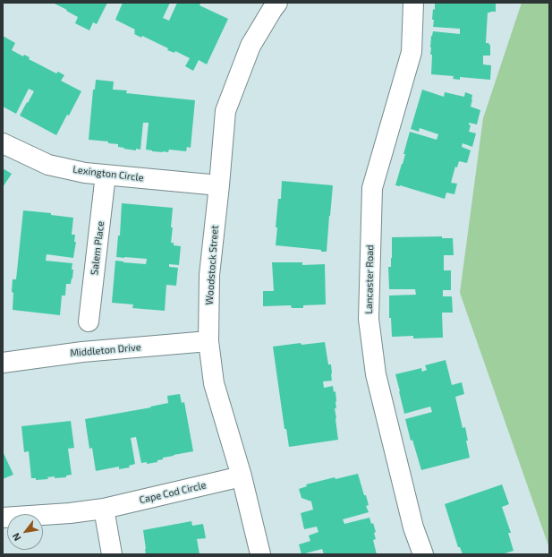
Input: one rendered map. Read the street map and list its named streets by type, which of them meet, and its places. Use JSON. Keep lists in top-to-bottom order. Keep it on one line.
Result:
{"streets":{"street":["Lexington Circle","Salem Place","Woodstock Street","Lancaster Road","Middleton Drive","Cape Cod Circle"]},"crossings":[["Lexington Circle","Salem Place"],["Lexington Circle","Woodstock Street"],["Woodstock Street","Middleton Drive"],["Woodstock Street","Cape Cod Circle"]],"north":"bottom left"}
